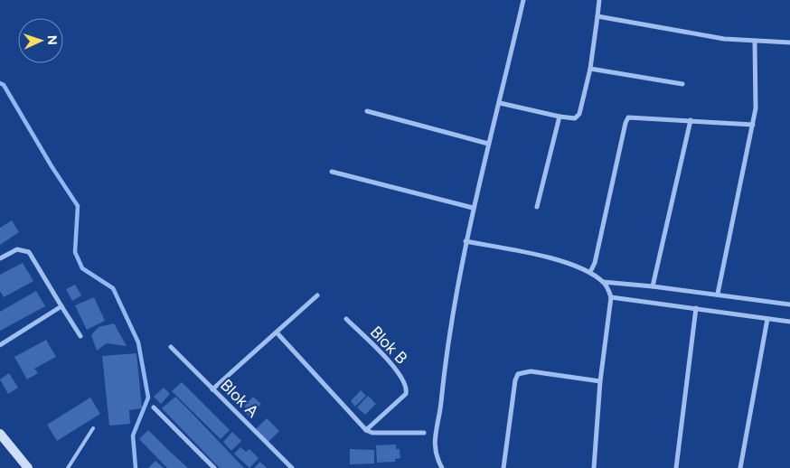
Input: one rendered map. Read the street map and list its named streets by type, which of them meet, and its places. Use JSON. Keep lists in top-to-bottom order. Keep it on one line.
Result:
{"streets":{"street":["Blok B","Blok A"]},"north":"right"}
